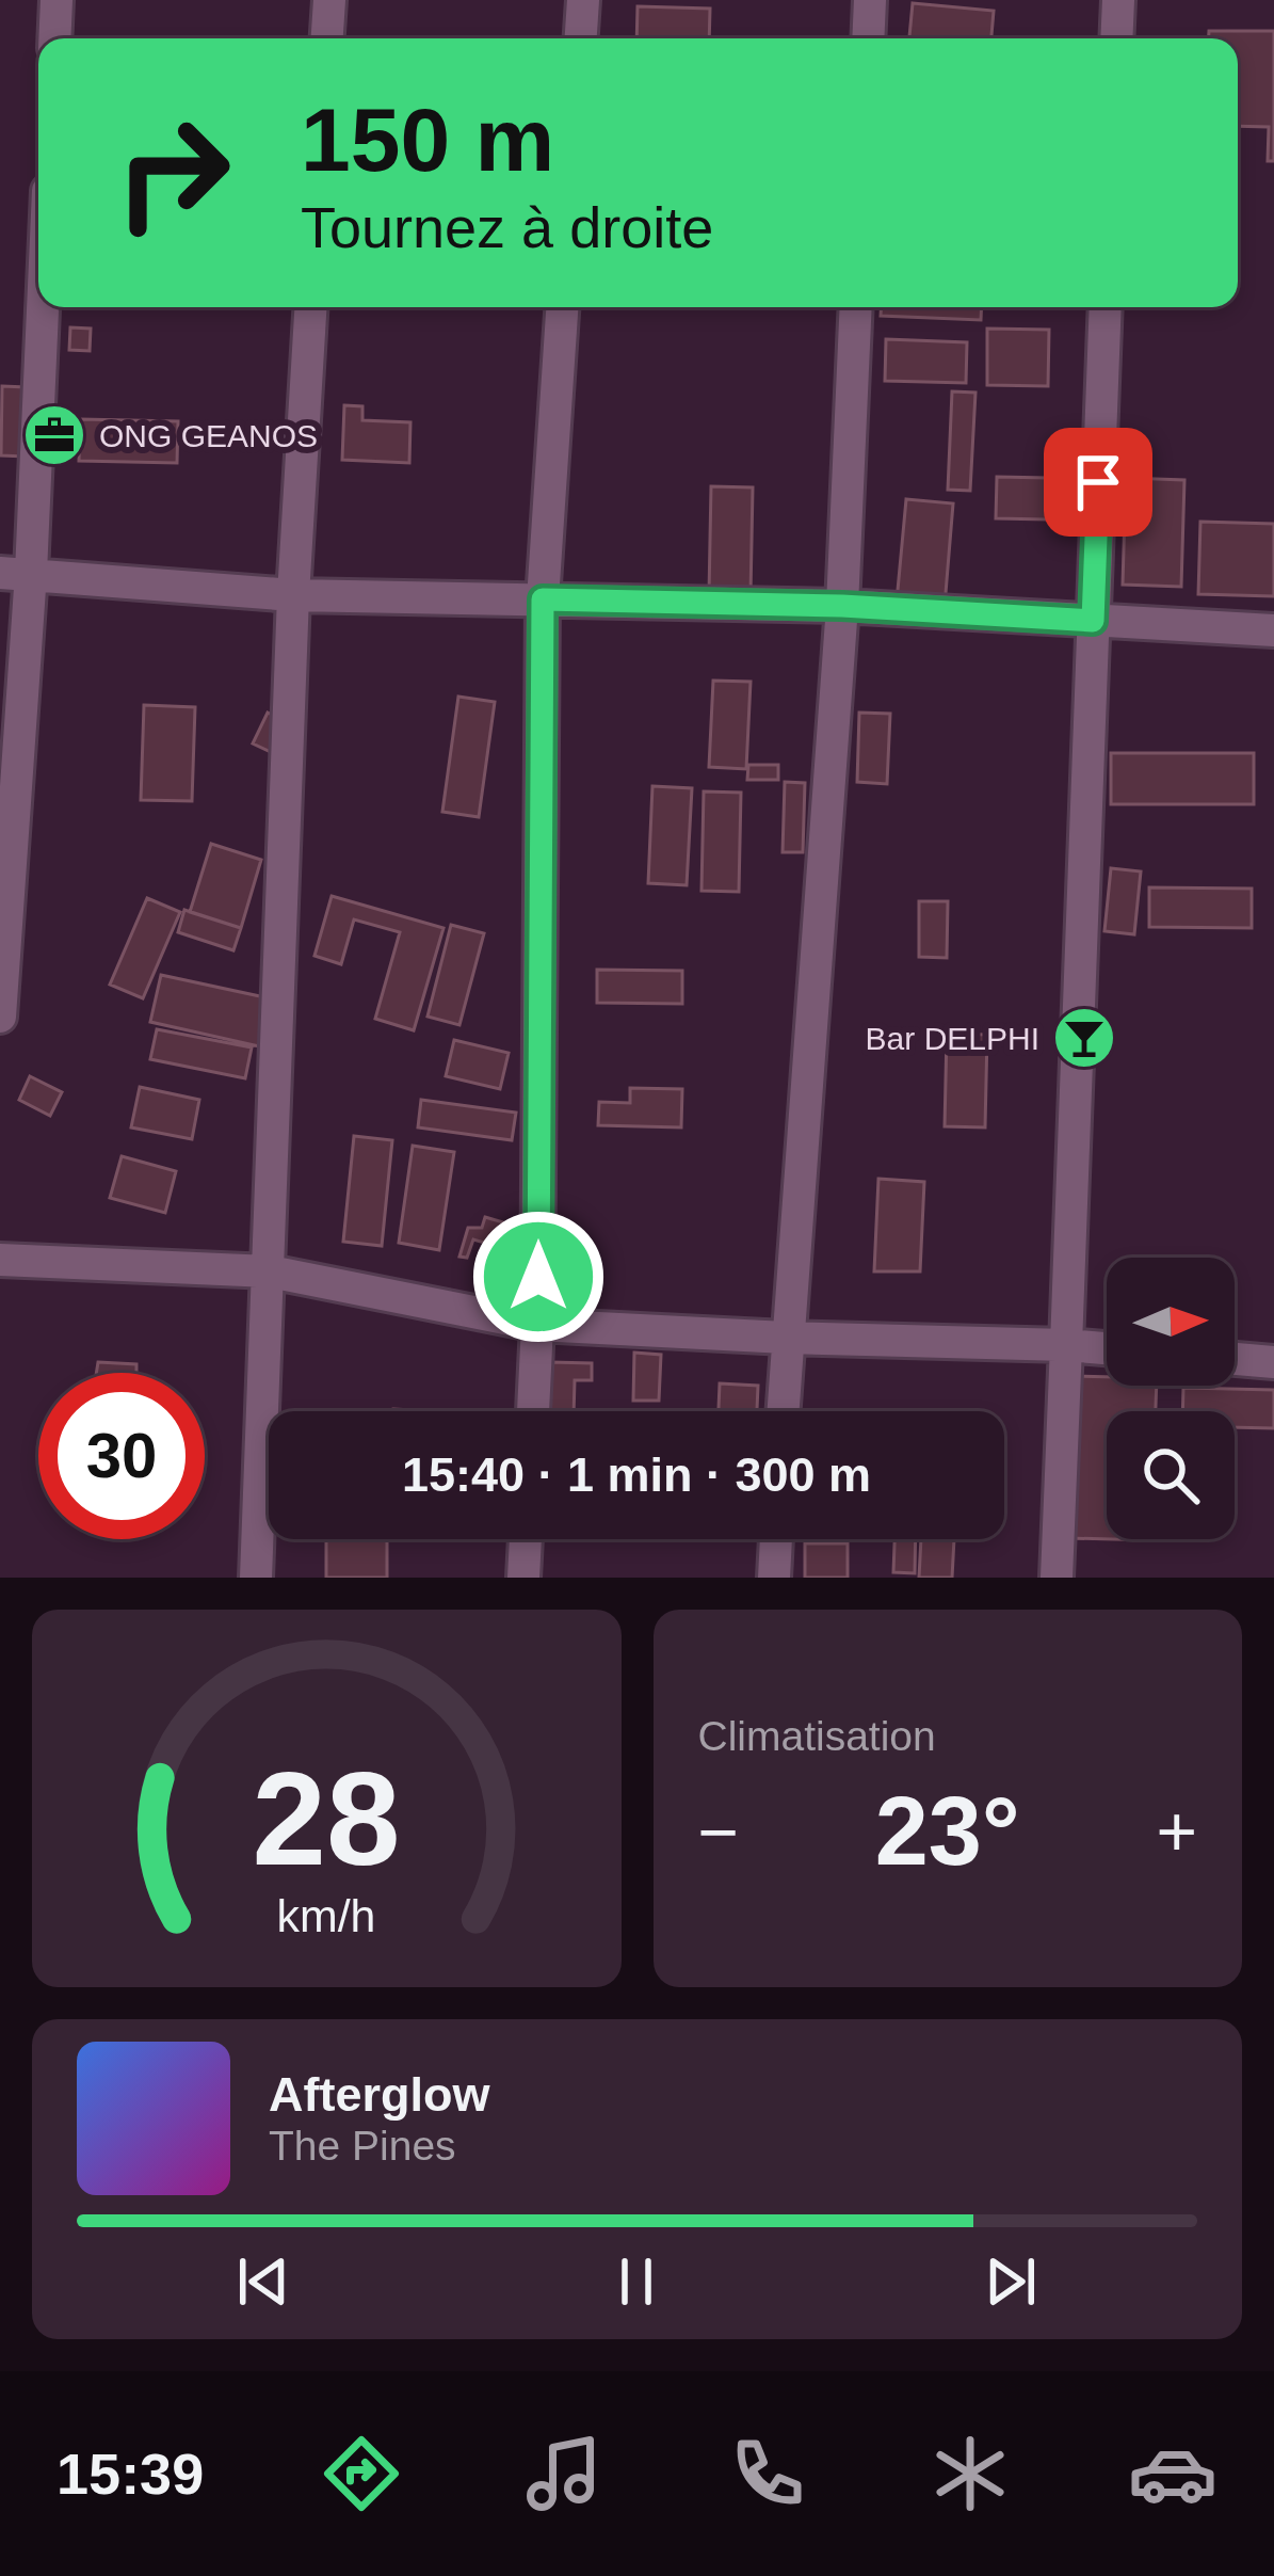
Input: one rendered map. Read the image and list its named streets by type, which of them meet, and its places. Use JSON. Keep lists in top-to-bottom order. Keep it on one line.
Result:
{"places":{"office":["ONG GEANOS"],"bar":["Bar DELPHI"]},"north":"right","page":{"turn":["150 m","Tournez à droite"],"limit":"30","trip":"15:40 · 1 min · 300 m","tile":"Climatisation","heat":["−","23°","+"],"song":["Afterglow","The Pines"],"tabs":"15:39","gauge":["28","km/h"]}}
